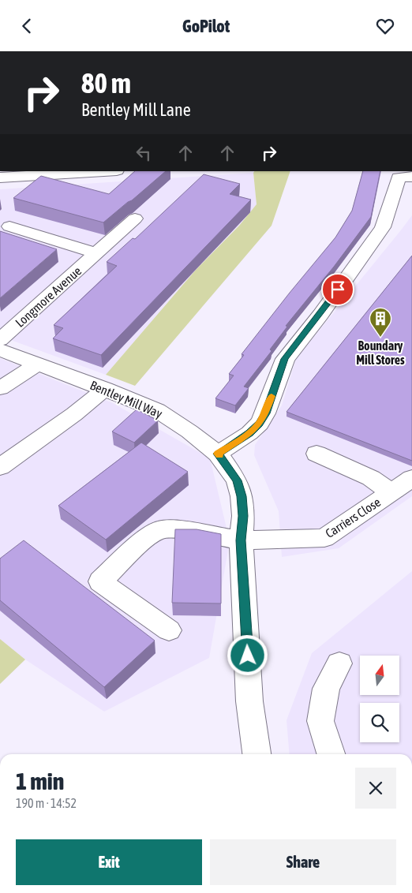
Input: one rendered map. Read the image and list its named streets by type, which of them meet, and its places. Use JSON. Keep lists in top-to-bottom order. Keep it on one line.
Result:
{"streets":{"main road":["Longmore Avenue","Bentley Mill Way","Carriers Close"]},"crossings":[["Bentley Mill Way","Carriers Close"]],"places":{"building":["Boundary Mill Stores"]},"north":"top","page":{"header":"GoPilot","turn":["80 m","Bentley Mill Lane"],"heading":["1 min","190 m · 14:52"],"buttons":["Exit","Share"]}}
